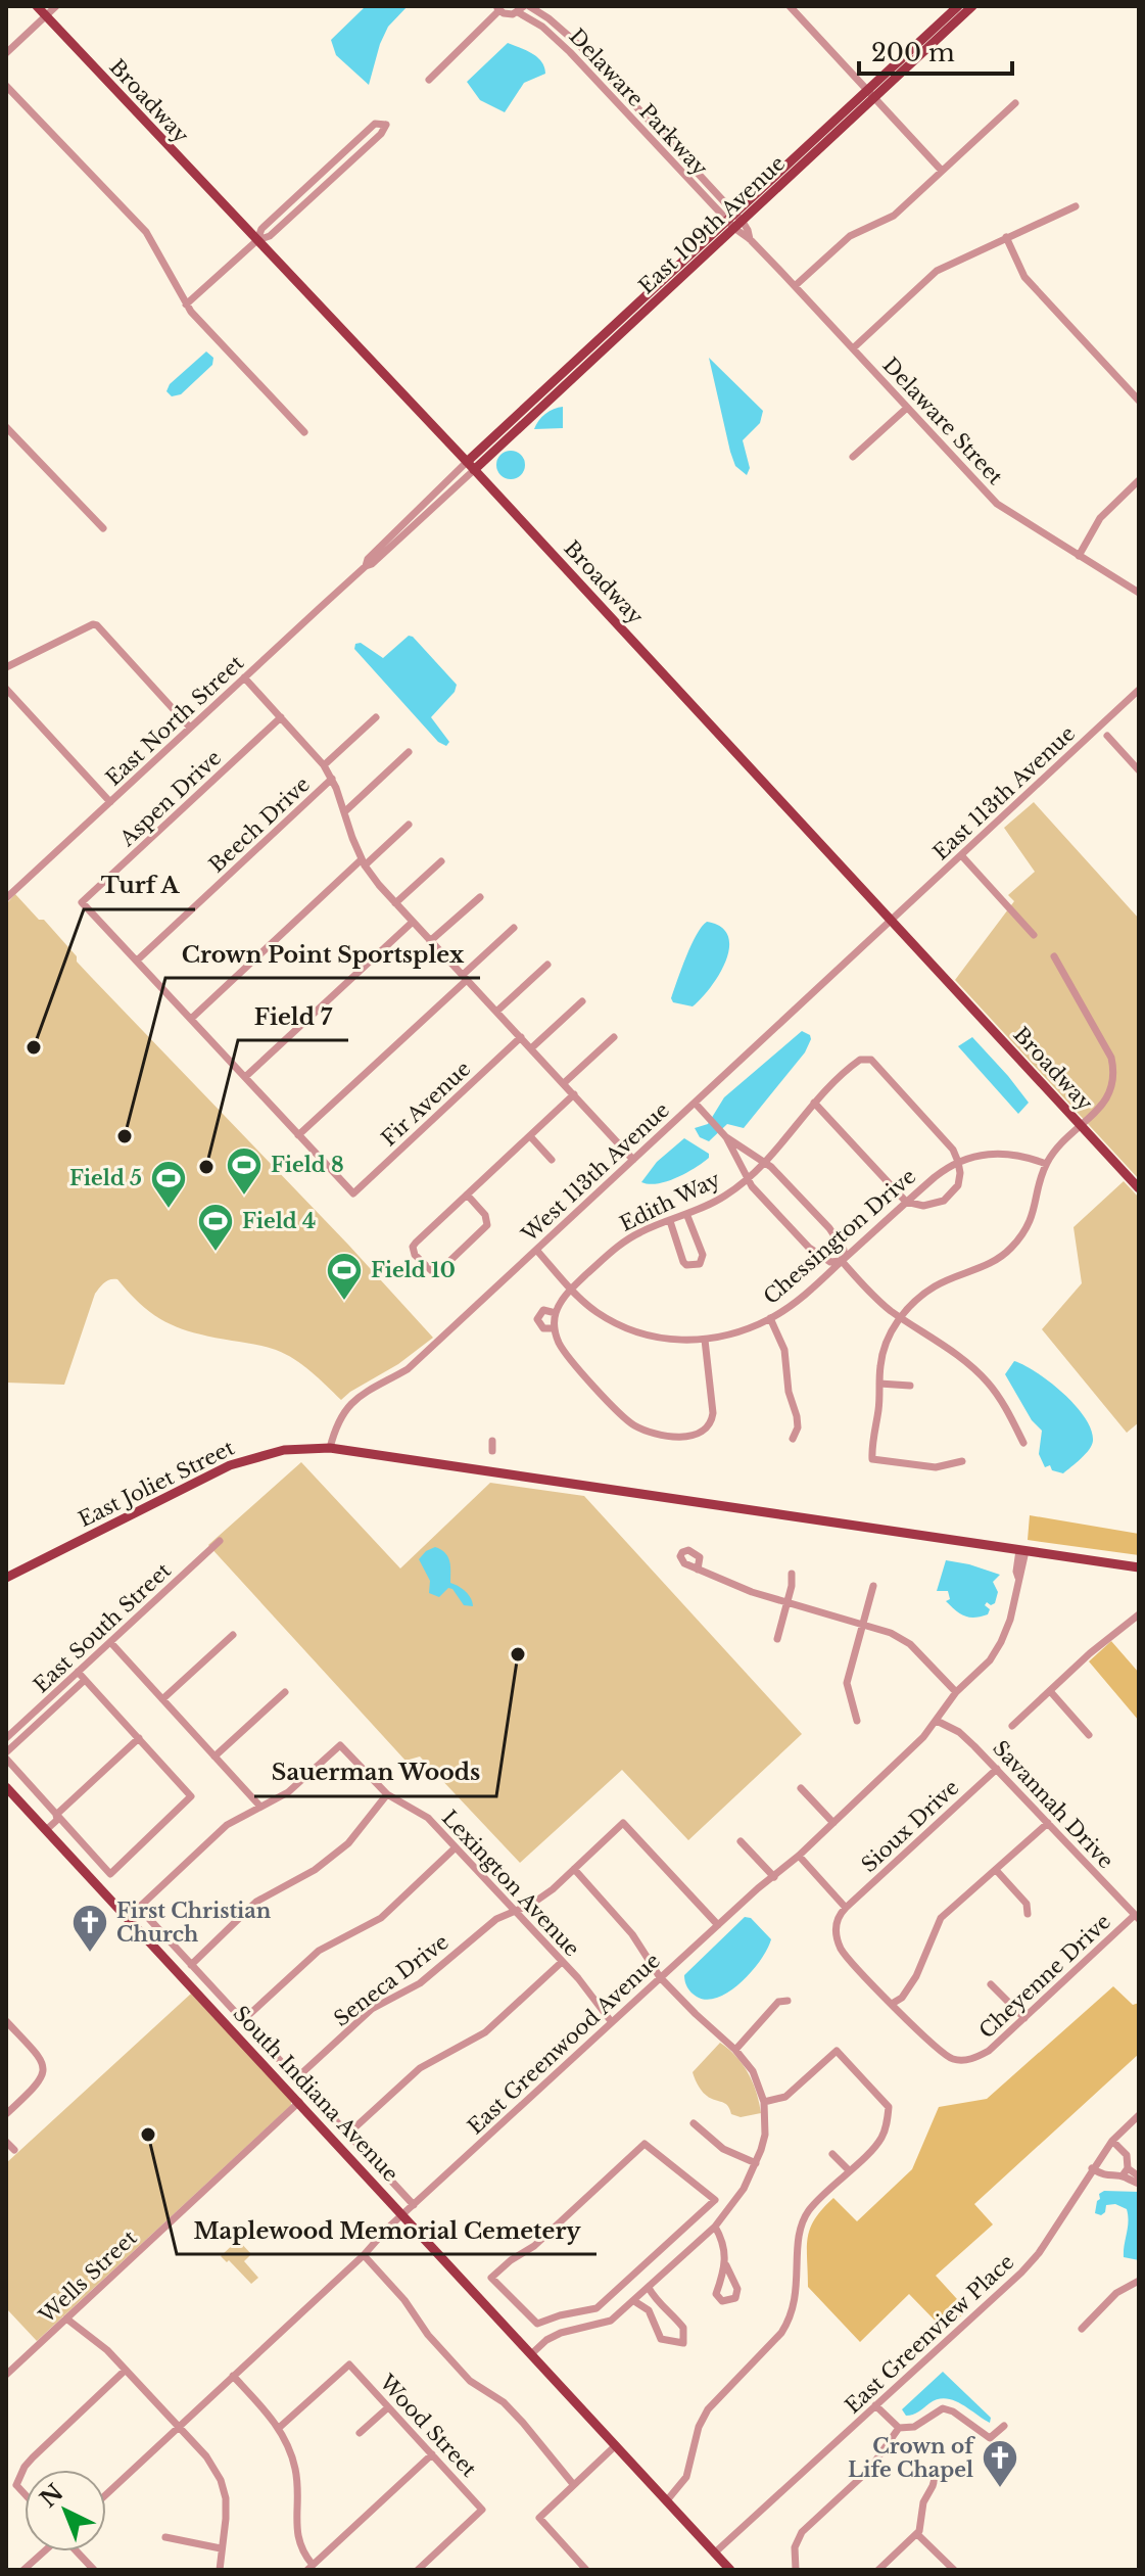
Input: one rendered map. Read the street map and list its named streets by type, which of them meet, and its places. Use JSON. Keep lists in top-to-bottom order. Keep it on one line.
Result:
{"streets":{"main road":["Broadway","East 109th Avenue","East Joliet Street","South Indiana Avenue"],"street":["Delaware Parkway","Delaware Street","East North Street","East 113th Avenue","Aspen Drive","Beech Drive","Fir Avenue","West 113th Avenue","Edith Way","Chessington Drive","East South Street","Savannah Drive","Sioux Drive","Lexington Avenue","Cheyenne Drive","Seneca Drive","East Greenwood Avenue","Wells Street","East Greenview Place","Wood Street"]},"crossings":[["Broadway","East 109th Avenue"],["Broadway","East North Street"],["Broadway","East 113th Avenue"],["Broadway","West 113th Avenue"],["Delaware Parkway","East 109th Avenue"],["Delaware Parkway","Delaware Street"],["East 109th Avenue","Delaware Street"],["East 109th Avenue","East North Street"],["East 113th Avenue","West 113th Avenue"],["Aspen Drive","Beech Drive"],["West 113th Avenue","Chessington Drive"],["West 113th Avenue","East Joliet Street"],["Edith Way","Chessington Drive"],["East Joliet Street","East Greenwood Avenue"],["Savannah Drive","Sioux Drive"],["Savannah Drive","Cheyenne Drive"],["Savannah Drive","East Greenwood Avenue"],["Lexington Avenue","Seneca Drive"],["Lexington Avenue","East Greenwood Avenue"],["Seneca Drive","East Greenwood Avenue"],["East Greenwood Avenue","South Indiana Avenue"],["South Indiana Avenue","Wells Street"],["South Indiana Avenue","East Greenview Place"]],"places":{"other":["Turf A","Crown Point Sportsplex","Field 7","Sauerman Woods","Maplewood Memorial Cemetery"],"sports":["Field 8","Field 5","Field 4","Field 10"],"church":["First Christian Church","Crown of Life Chapel"]},"scale_bar":"200 m","north":"top left"}
